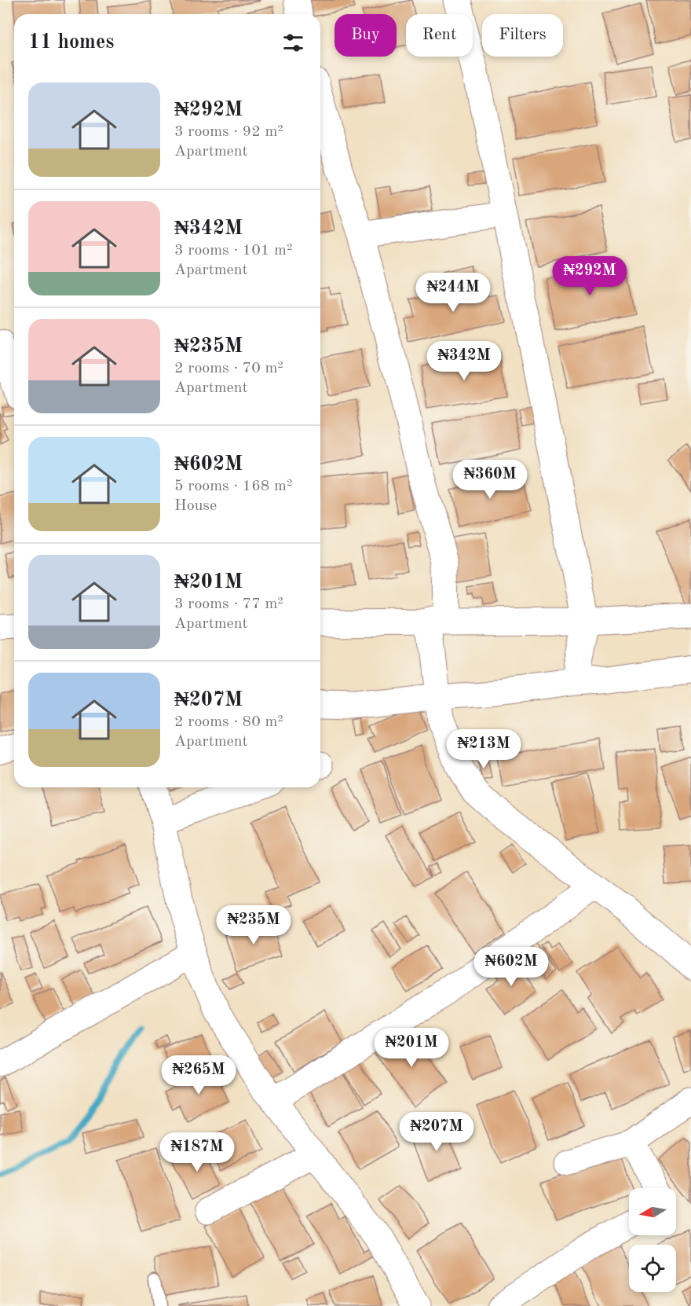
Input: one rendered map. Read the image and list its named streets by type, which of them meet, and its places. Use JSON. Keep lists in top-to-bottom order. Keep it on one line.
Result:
{"north":"left","page":{"chip":["Buy","Rent","Filters"],"heading":"11 homes","list":[{"name":"₦292M","note":"3 rooms · 92 m² · Apartment"},{"name":"₦342M","note":"3 rooms · 101 m² · Apartment"},{"name":"₦235M","note":"2 rooms · 70 m² · Apartment"},{"name":"₦602M","note":"5 rooms · 168 m² · House"},{"name":"₦201M","note":"3 rooms · 77 m² · Apartment"},{"name":"₦207M","note":"2 rooms · 80 m² · Apartment"}],"price":["₦292M","₦244M","₦342M","₦360M","₦213M","₦235M","₦602M","₦201M","₦265M","₦207M","₦187M"]}}
